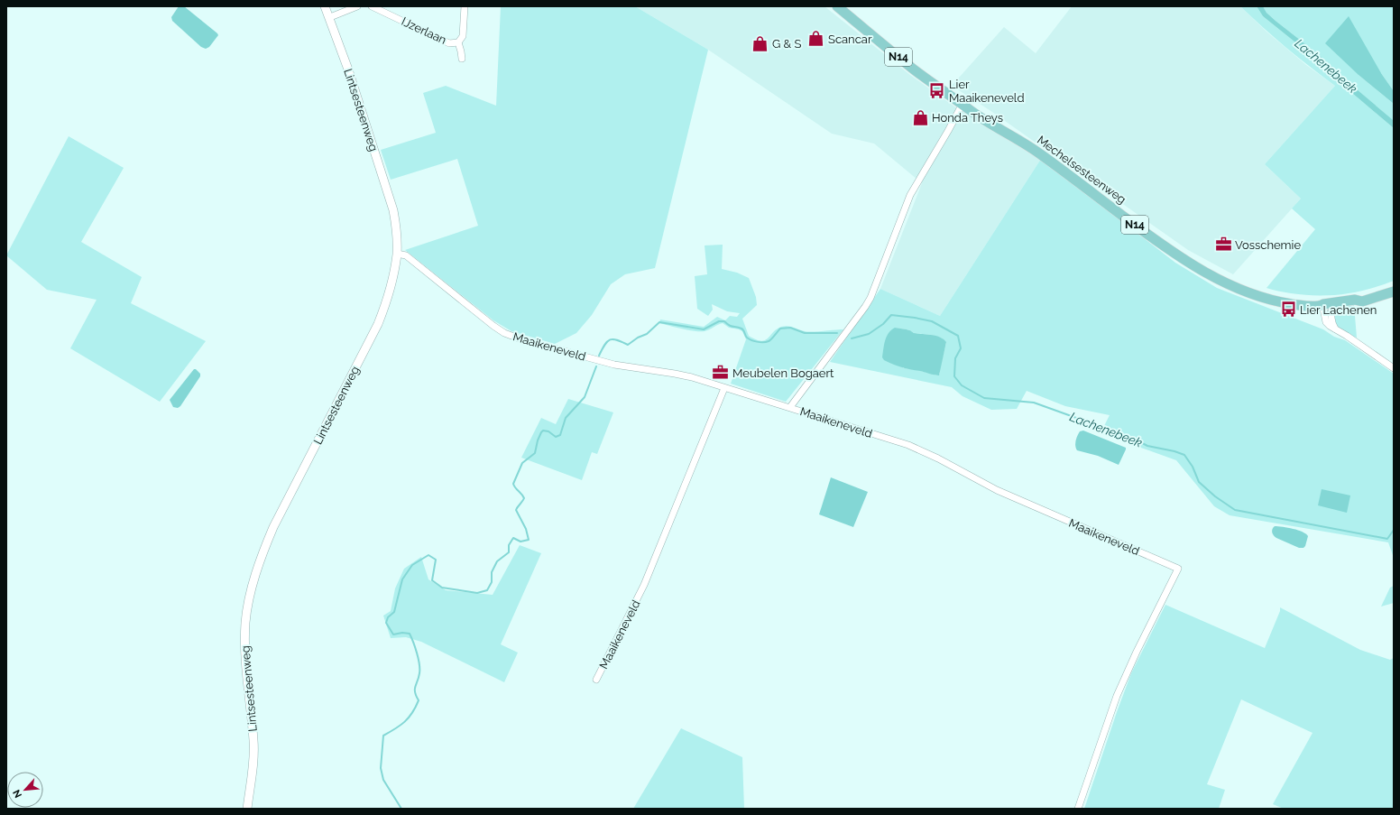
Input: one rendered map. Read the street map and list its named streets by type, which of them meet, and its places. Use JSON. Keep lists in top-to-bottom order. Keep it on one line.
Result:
{"streets":{"main road":["N14","Mechelsesteenweg"],"street":["IJzerlaan","Lintsesteenweg","Maaikeneveld"]},"crossings":[["Lintsesteenweg","Maaikeneveld"],["Mechelsesteenweg","Maaikeneveld"]],"water":["Lachenebeek"],"places":{"shop":["Scancar","G & S","Honda Theys"],"bus stop":["Lier Maaikeneveld","Lier Lachenen"],"office":["Vosschemie","Meubelen Bogaert"]},"north":"bottom left"}
